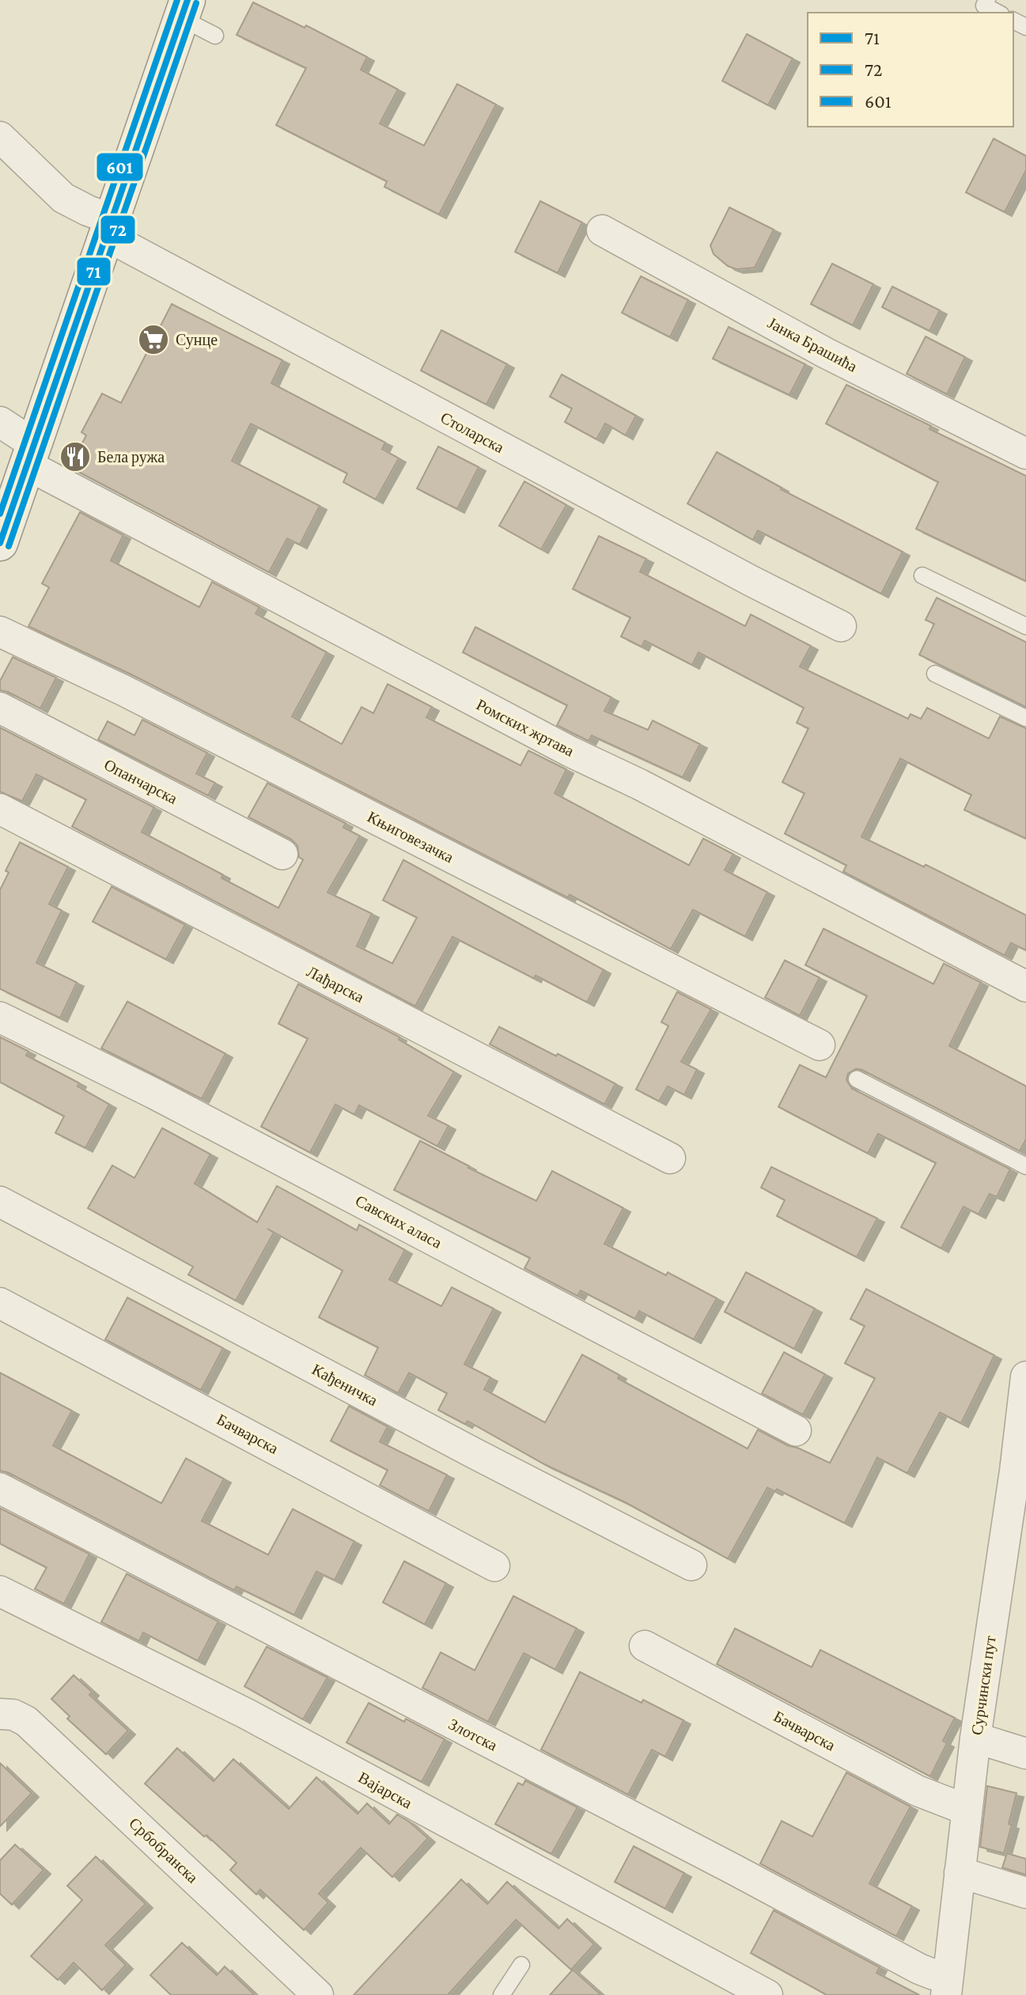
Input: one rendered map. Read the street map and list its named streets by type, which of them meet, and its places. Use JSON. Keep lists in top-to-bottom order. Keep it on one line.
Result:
{"streets":{"street":["Јанка Брашића","Столарска","Ромских жртава","Опанчарска","Књиговезачка","Лађарска","Савских аласа","Кађеничка","Бачварска","Сурчински пут","Злотска","Вајарска","Србобранска"]},"crossings":[["Бачварска","Сурчински пут"],["Сурчински пут","Злотска"]],"places":{"supermarket":["Сунце"],"restaurant":["Бела ружа"]},"lines":["transit line 71","transit line 601","transit line 72"],"legend":["71","72","601"]}
